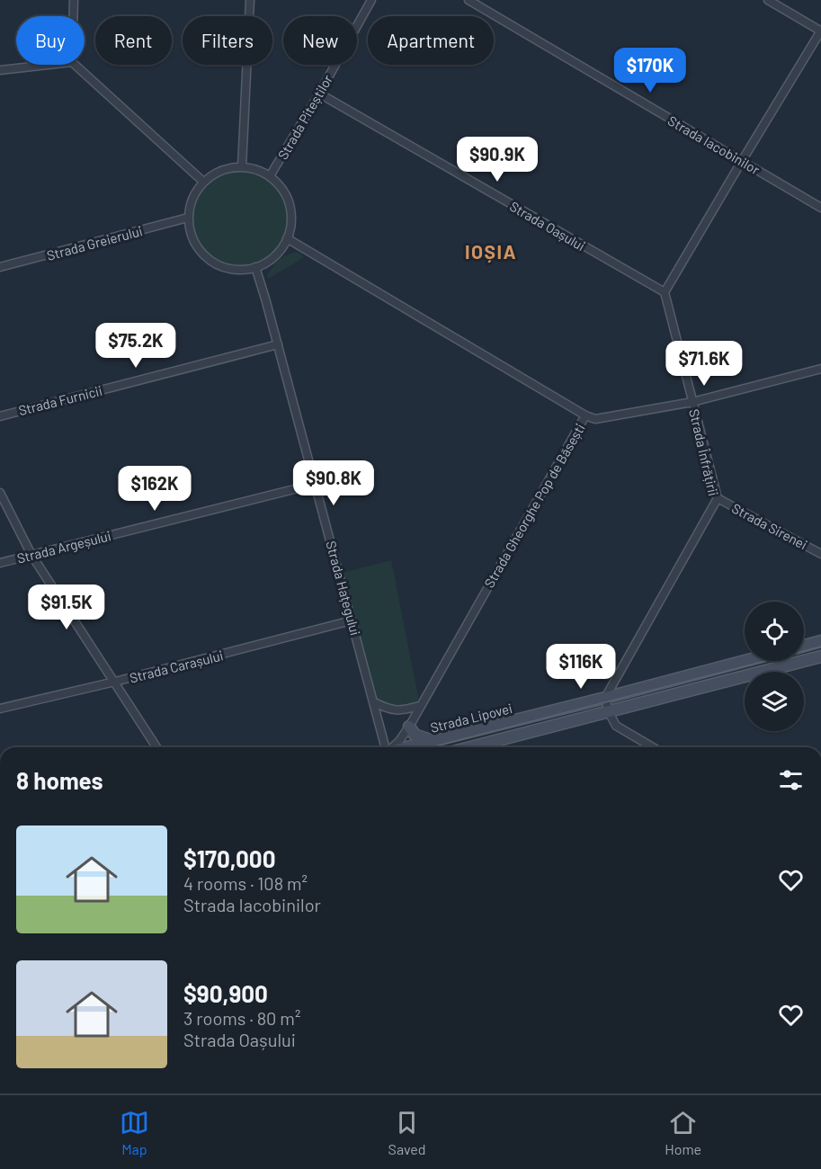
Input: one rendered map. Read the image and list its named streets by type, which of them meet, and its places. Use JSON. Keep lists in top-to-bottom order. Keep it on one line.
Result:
{"streets":{"street":["Strada Piteștilor","Strada Iacobinilor","Strada Oașului","Strada Greierului","Strada Furnicii","Strada Înfrățirii","Strada Gheorghe Pop de Băsești","Strada Sirenei","Strada Argeșului","Strada Hațegului","Strada Carașului","Strada Lipovei"]},"crossings":[["Strada Piteștilor","Strada Oașului"],["Strada Piteștilor","Strada Greierului"],["Strada Piteștilor","Strada Gheorghe Pop de Băsești"],["Strada Piteștilor","Strada Hațegului"],["Strada Oașului","Strada Înfrățirii"],["Strada Greierului","Strada Gheorghe Pop de Băsești"],["Strada Greierului","Strada Hațegului"],["Strada Furnicii","Strada Hațegului"],["Strada Înfrățirii","Strada Sirenei"],["Strada Înfrățirii","Strada Lipovei"],["Strada Gheorghe Pop de Băsești","Strada Hațegului"],["Strada Argeșului","Strada Hațegului"],["Strada Hațegului","Strada Carașului"]],"districts":["IOȘIA"],"page":{"chip":["Buy","Rent","Filters","New","Apartment"],"price":["$170K","$90.9K","$75.2K","$71.6K","$90.8K","$162K","$91.5K","$116K"],"heading":"8 homes","list":[{"name":"$170,000","note":"4 rooms · 108 m² · Strada Iacobinilor"},{"name":"$90,900","note":"3 rooms · 80 m² · Strada Oașului"}],"tabs":["Map","Saved","Home"]}}
